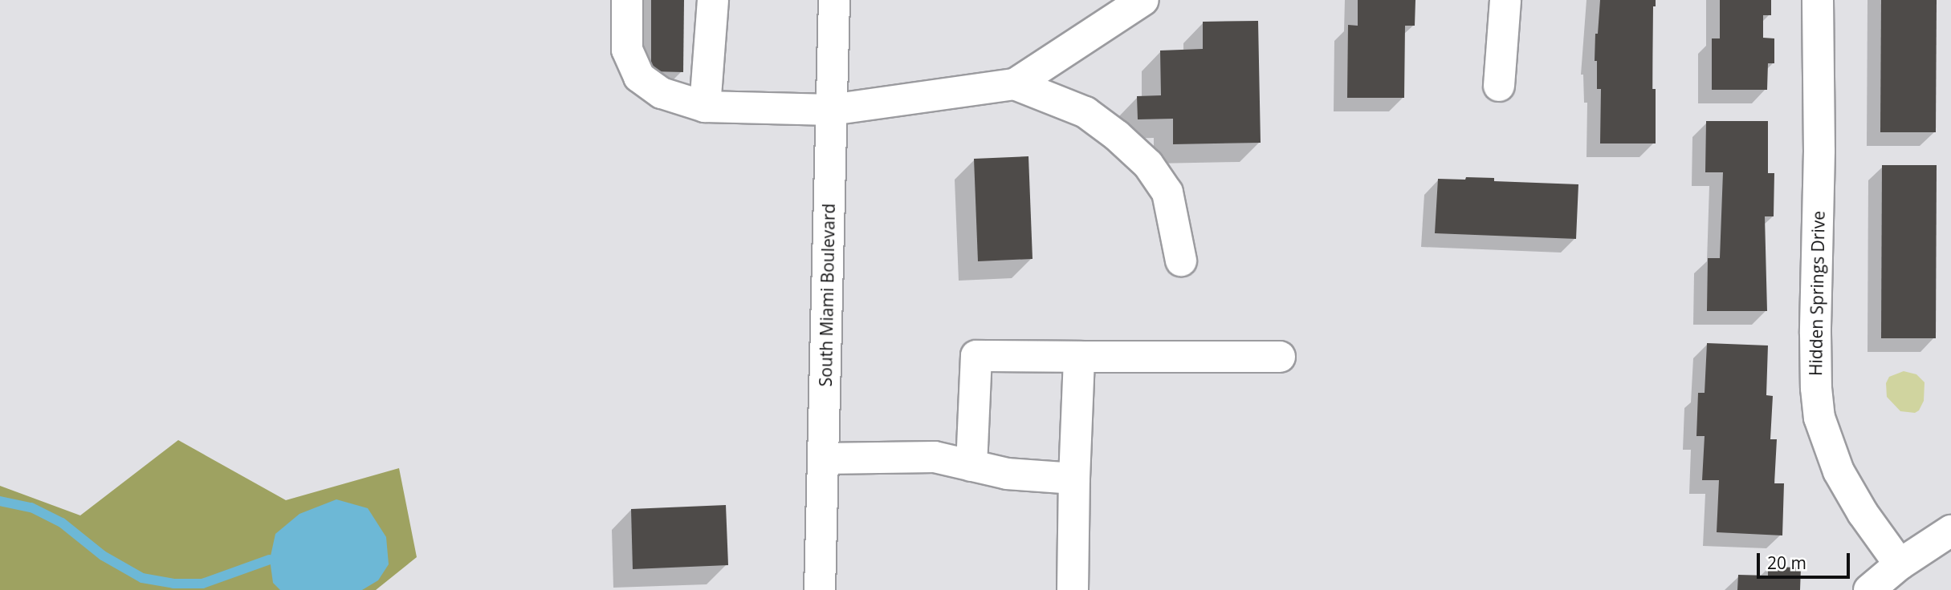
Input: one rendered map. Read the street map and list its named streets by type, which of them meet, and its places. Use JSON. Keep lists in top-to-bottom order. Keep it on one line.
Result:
{"streets":{"street":["Hidden Springs Drive","South Miami Boulevard"]},"scale_bar":"20 m"}
